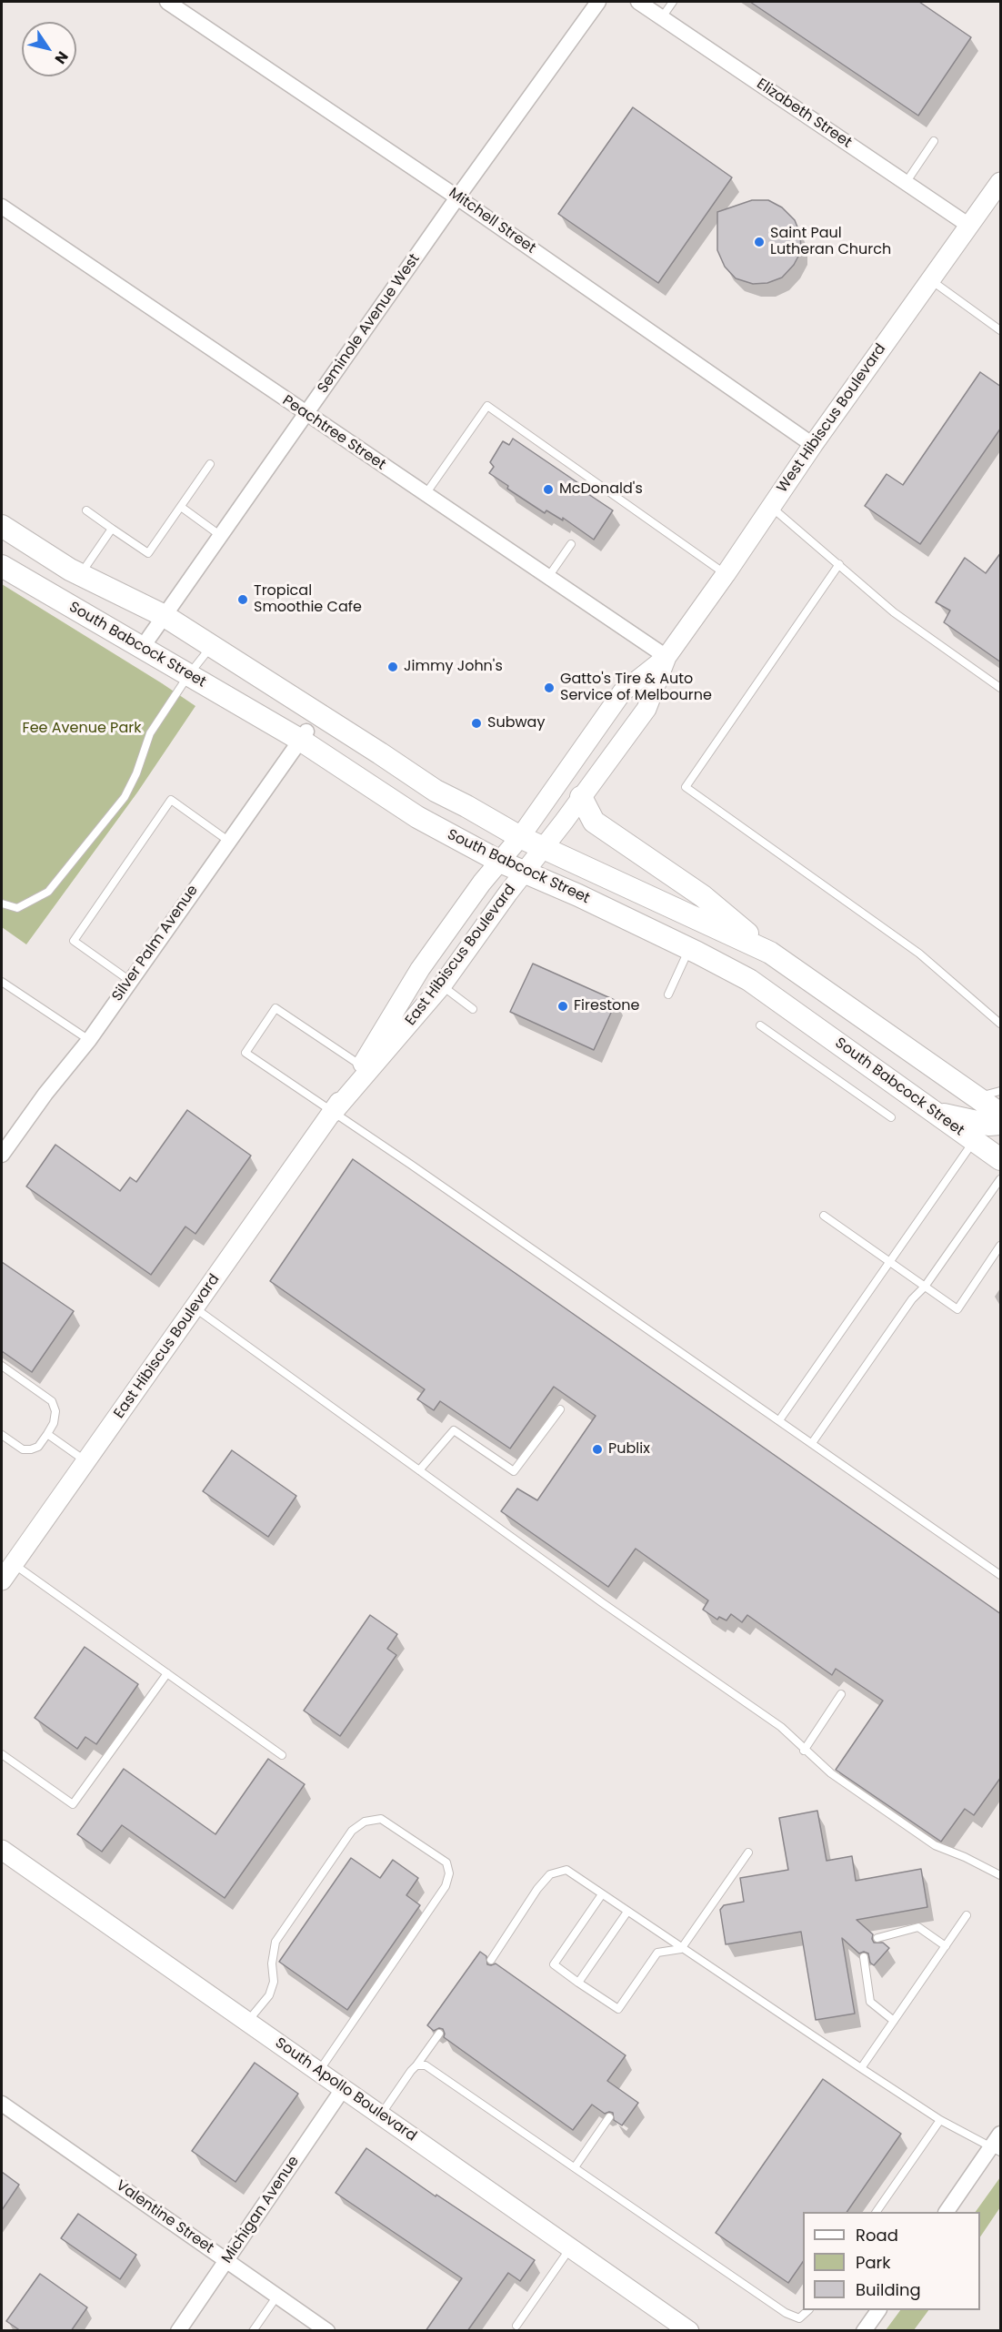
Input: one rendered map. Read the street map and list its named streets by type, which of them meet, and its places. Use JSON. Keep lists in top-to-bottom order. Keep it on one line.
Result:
{"streets":{"main road":["South Babcock Street"],"street":["Elizabeth Street","Mitchell Street","Seminole Avenue West","West Hibiscus Boulevard","Peachtree Street","Silver Palm Avenue","East Hibiscus Boulevard","South Apollo Boulevard","Michigan Avenue","Valentine Street"]},"crossings":[["Elizabeth Street","West Hibiscus Boulevard"],["Mitchell Street","Seminole Avenue West"],["Mitchell Street","West Hibiscus Boulevard"],["Seminole Avenue West","Peachtree Street"],["Seminole Avenue West","South Babcock Street"],["West Hibiscus Boulevard","Peachtree Street"],["West Hibiscus Boulevard","South Babcock Street"],["West Hibiscus Boulevard","East Hibiscus Boulevard"],["South Babcock Street","Silver Palm Avenue"],["South Babcock Street","East Hibiscus Boulevard"],["South Apollo Boulevard","Michigan Avenue"],["Michigan Avenue","Valentine Street"]],"parks":["Fee Avenue Park"],"places":["Saint Paul Lutheran Church","McDonald's","Tropical Smoothie Cafe","Jimmy John's","Gatto's Tire & Auto Service of Melbourne","Subway","Firestone","Publix"],"legend":["Road","Park","Building"],"north":"bottom right"}
